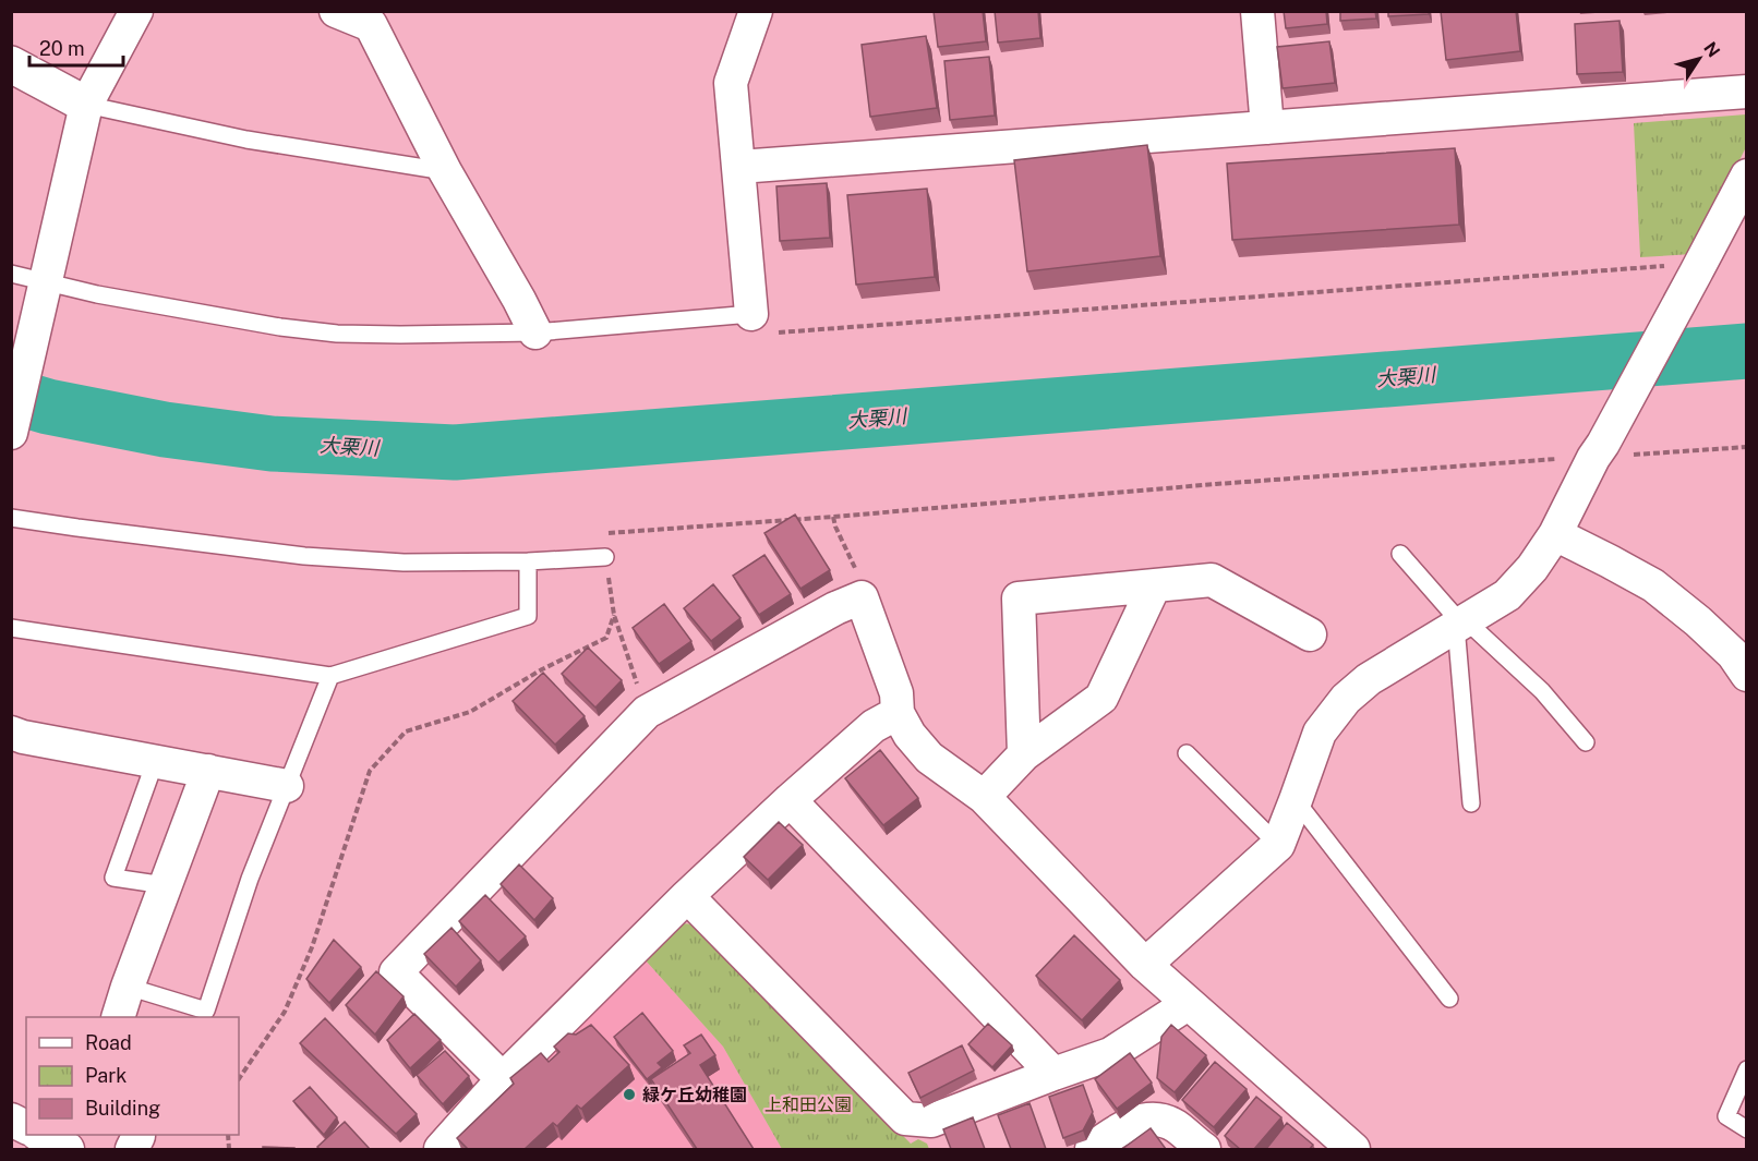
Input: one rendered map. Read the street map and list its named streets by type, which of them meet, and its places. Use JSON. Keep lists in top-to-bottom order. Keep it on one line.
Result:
{"water":["大栗川"],"parks":["上和田公園"],"places":["緑ケ丘幼稚園"],"legend":["Road","Park","Building"],"scale_bar":"20 m","north":"top right"}
